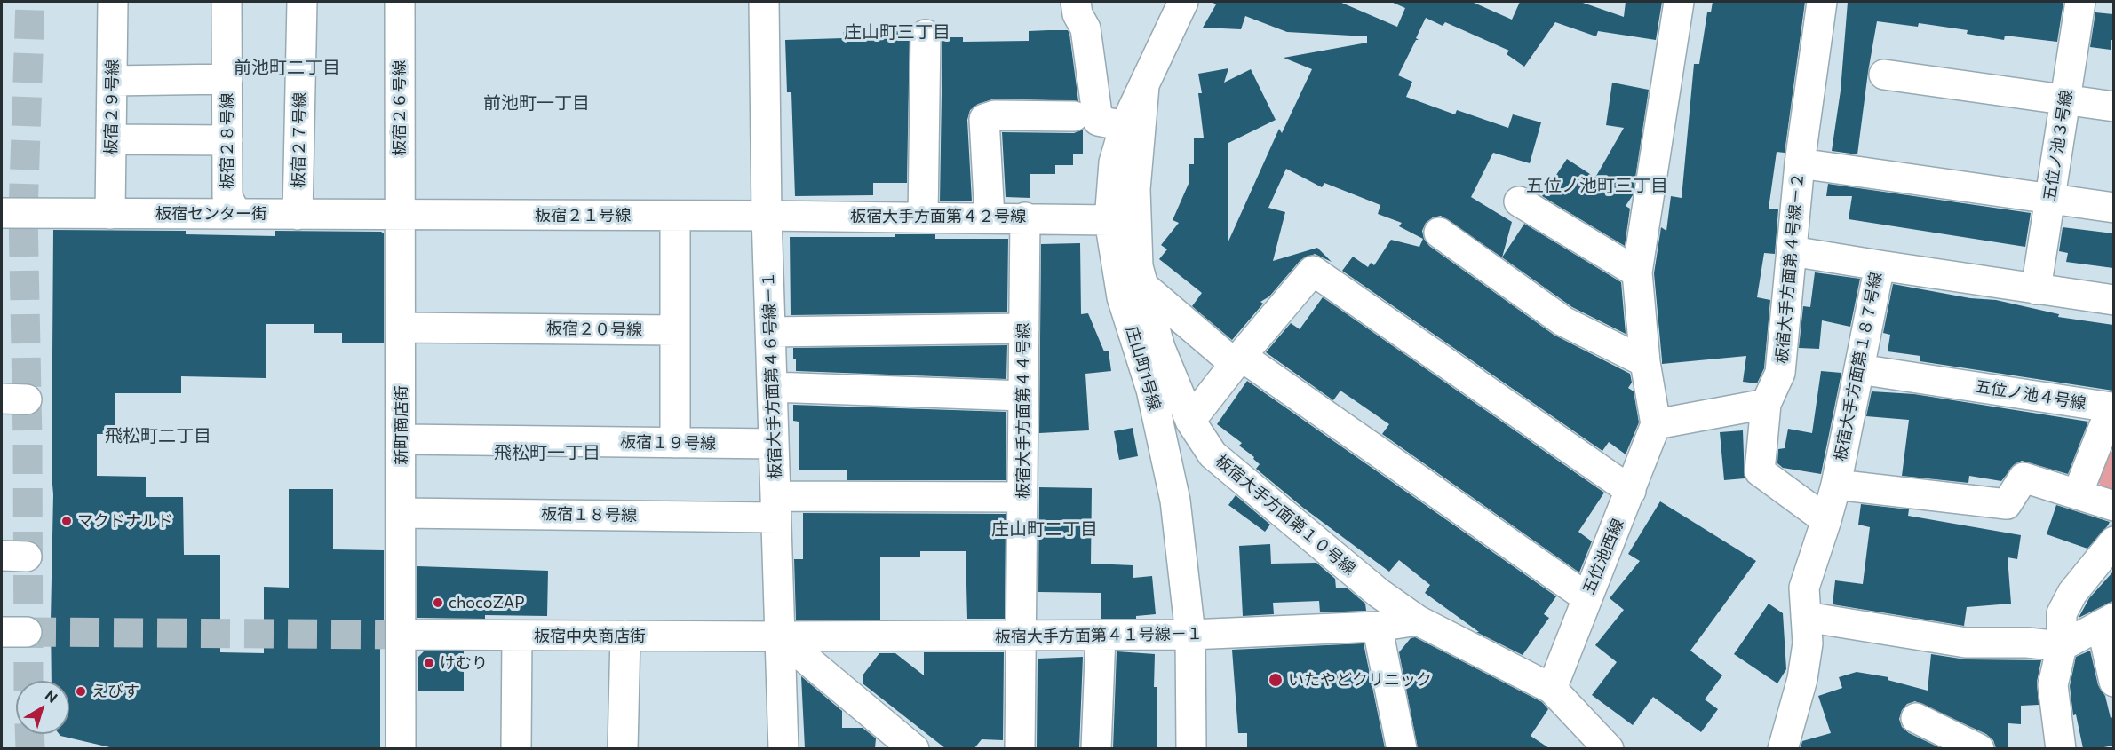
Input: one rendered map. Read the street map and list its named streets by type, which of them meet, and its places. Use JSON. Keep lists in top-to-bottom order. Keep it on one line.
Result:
{"streets":{"street":["板宿２９号線","板宿２６号線","板宿２７号線","板宿２８号線","五位ノ池３号線","板宿センター街","板宿２１号線","板宿大手方面第４２号線","板宿大手方面第４号線－２","板宿２０号線","板宿大手方面第１８７号線","庄山町1号線","板宿大手方面第４６号線－１","五位ノ池４号線","板宿大手方面第４４号線","新町商店街","板宿１９号線","板宿１８号線","板宿大手方面第１０号線","五位池西線","板宿大手方面第４１号線－１","板宿中央商店街"]},"crossings":[["板宿２９号線","板宿センター街"],["板宿２６号線","板宿センター街"],["板宿２６号線","板宿２１号線"],["板宿２６号線","新町商店街"],["板宿２７号線","板宿センター街"],["板宿２８号線","板宿センター街"],["板宿センター街","板宿２１号線"],["板宿センター街","新町商店街"],["板宿２１号線","板宿大手方面第４２号線"],["板宿２１号線","板宿大手方面第４６号線－１"],["板宿２１号線","新町商店街"],["板宿大手方面第４２号線","庄山町1号線"],["板宿大手方面第４２号線","板宿大手方面第４６号線－１"],["板宿大手方面第４２号線","板宿大手方面第４４号線"],["板宿大手方面第４号線－２","板宿大手方面第１８７号線"],["板宿２０号線","新町商店街"],["板宿大手方面第１８７号線","五位ノ池４号線"],["庄山町1号線","板宿大手方面第１０号線"],["庄山町1号線","板宿大手方面第４１号線－１"],["板宿大手方面第４６号線－１","板宿１９号線"],["板宿大手方面第４６号線－１","板宿１８号線"],["板宿大手方面第４６号線－１","板宿大手方面第４１号線－１"],["板宿大手方面第４６号線－１","板宿中央商店街"],["板宿大手方面第４４号線","板宿１８号線"],["板宿大手方面第４４号線","板宿大手方面第４１号線－１"],["新町商店街","板宿１９号線"],["新町商店街","板宿１８号線"],["新町商店街","板宿中央商店街"],["板宿大手方面第１０号線","五位池西線"],["板宿大手方面第１０号線","板宿大手方面第４１号線－１"],["板宿大手方面第４１号線－１","板宿中央商店街"]],"districts":["庄山町三丁目","前池町二丁目","前池町一丁目","五位ノ池町三丁目","飛松町二丁目","飛松町一丁目","庄山町二丁目"],"places":["マクドナルド","chocoZAP","けむり","いたやどクリニック","えびす"],"north":"top right"}
